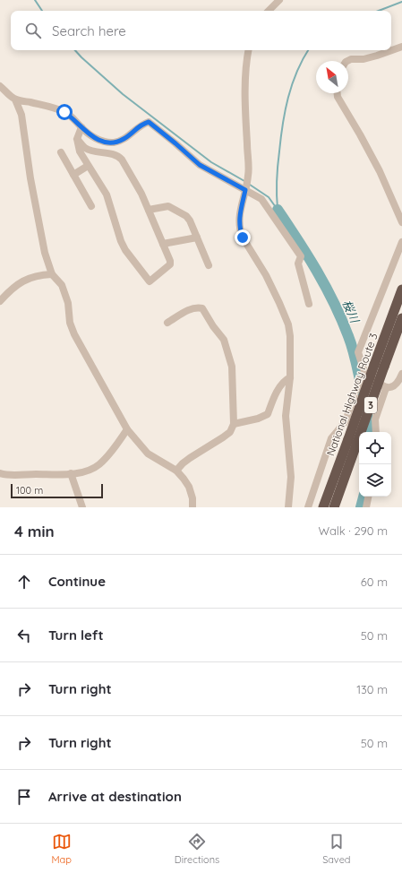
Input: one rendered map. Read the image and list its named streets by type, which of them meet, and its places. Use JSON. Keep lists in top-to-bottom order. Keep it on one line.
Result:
{"streets":{"highway":["National Highway Route 3","3"]},"water":["桜川"],"scale_bar":"100 m","north":"top left","page":{"search":"Search here","scale":"100 m","heading":["4 min","Walk · 290 m"],"list":[["Continue","60 m"],["Turn left","50 m"],["Turn right","130 m"],["Turn right","50 m"],"Arrive at destination"],"nav":["Map","Directions","Saved"]}}
